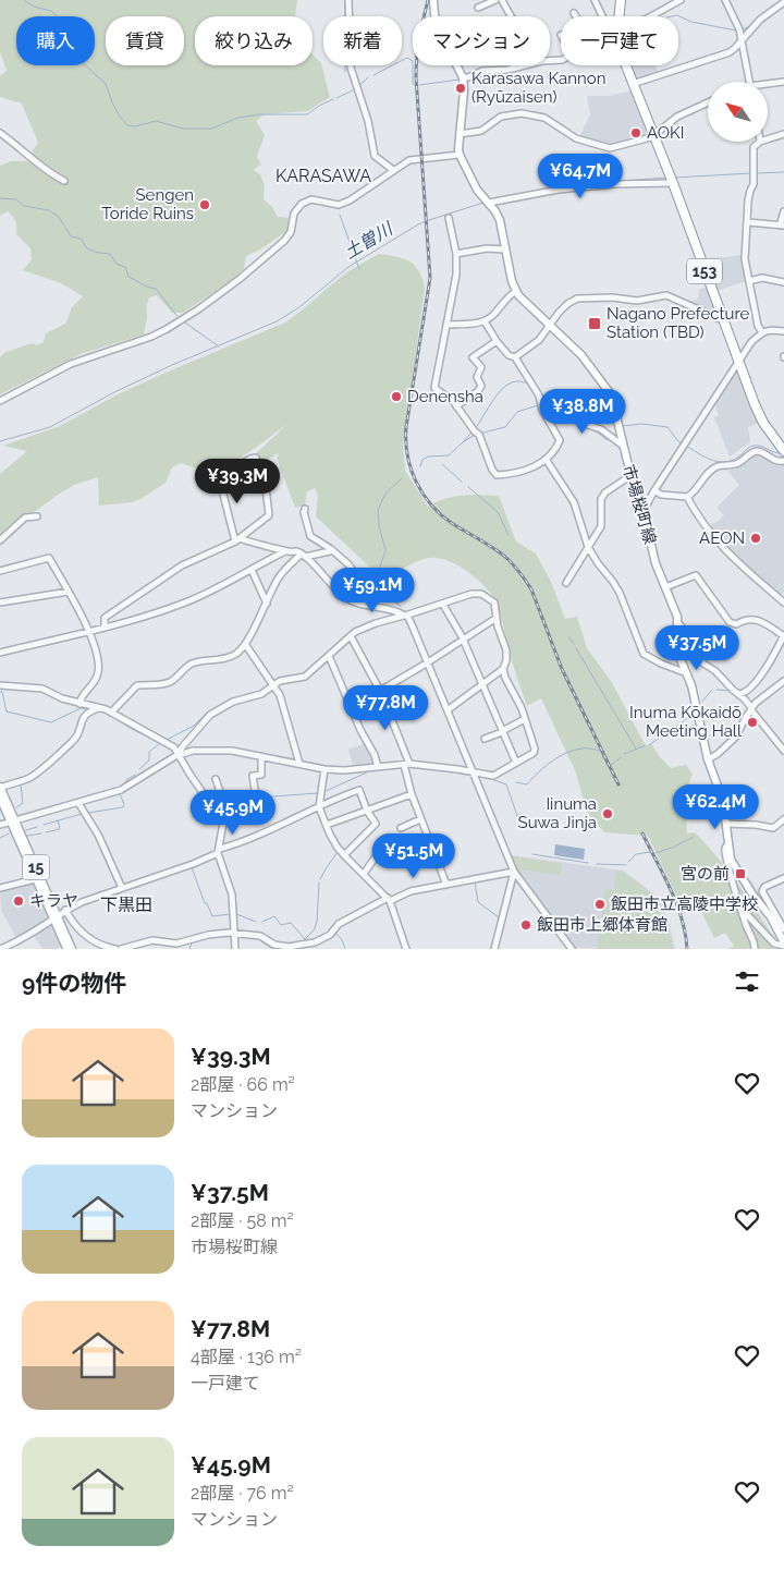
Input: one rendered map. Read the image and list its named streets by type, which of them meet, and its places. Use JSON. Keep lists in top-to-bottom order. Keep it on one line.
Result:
{"streets":{"highway":["153"],"main road":["市場桜町線","15"]},"districts":["KARASAWA","下黒田"],"water":["土曽川"],"places":{"other":["Karasawa Kannon (Ryūzaisen)","AOKI","Sengen Toride Ruins","Denensha","AEON","Inuma Kōkaidō Meeting Hall","Iinuma Suwa Jinja","キラヤ","飯田市立高陵中学校","飯田市上郷体育館"],"transit":["Nagano Prefecture Station (TBD)","宮の前"]},"north":"top left","page":{"chip":["購入","賃貸","絞り込み","新着","マンション","一戸建て"],"price":["¥64.7M","¥38.8M","¥39.3M","¥59.1M","¥37.5M","¥77.8M","¥62.4M","¥45.9M","¥51.5M"],"heading":"9件の物件","list":[{"name":"¥39.3M","note":"2部屋 · 66 m² · マンション"},{"name":"¥37.5M","note":"2部屋 · 58 m² · 市場桜町線"},{"name":"¥77.8M","note":"4部屋 · 136 m² · 一戸建て"},{"name":"¥45.9M","note":"2部屋 · 76 m² · マンション"}]}}
